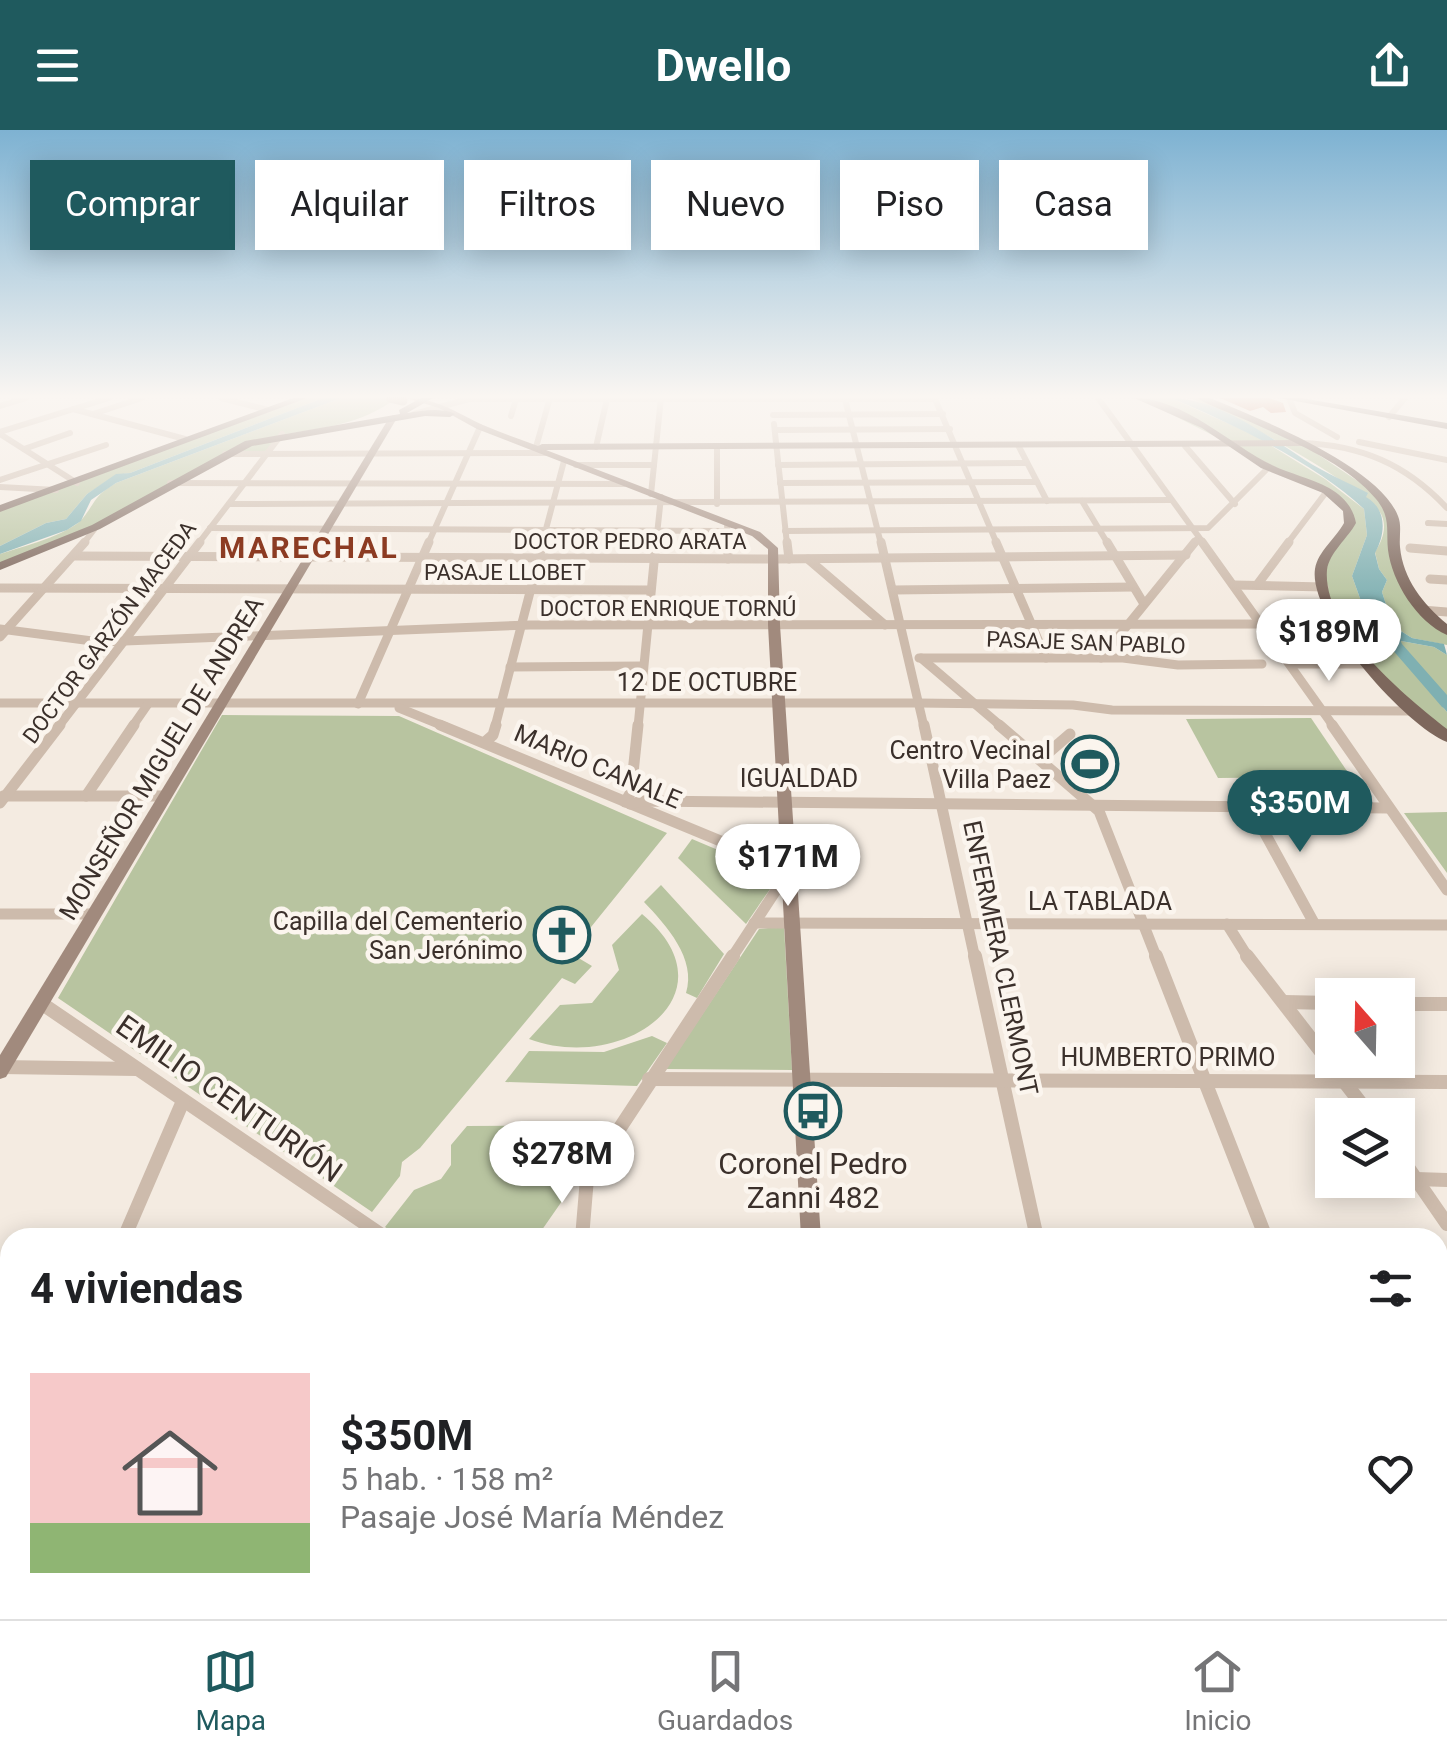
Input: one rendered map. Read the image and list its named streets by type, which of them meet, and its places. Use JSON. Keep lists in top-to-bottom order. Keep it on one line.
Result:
{"streets":{"main road":["MONSEÑOR MIGUEL DE ANDREA"],"street":["DOCTOR PEDRO ARATA","PASAJE LLOBET","DOCTOR ENRIQUE TORNÚ","DOCTOR GARZÓN MACEDA","PASAJE SAN PABLO","12 DE OCTUBRE","MARIO CANALE","IGUALDAD","LA TABLADA","ENFERMERA CLERMONT","HUMBERTO PRIMO","EMILIO CENTURIÓN"]},"crossings":[["DOCTOR PEDRO ARATA","DOCTOR GARZÓN MACEDA"],["DOCTOR PEDRO ARATA","MONSEÑOR MIGUEL DE ANDREA"],["DOCTOR PEDRO ARATA","ENFERMERA CLERMONT"],["PASAJE LLOBET","DOCTOR GARZÓN MACEDA"],["PASAJE LLOBET","MONSEÑOR MIGUEL DE ANDREA"],["DOCTOR ENRIQUE TORNÚ","DOCTOR GARZÓN MACEDA"],["DOCTOR ENRIQUE TORNÚ","MONSEÑOR MIGUEL DE ANDREA"],["DOCTOR ENRIQUE TORNÚ","ENFERMERA CLERMONT"],["DOCTOR GARZÓN MACEDA","12 DE OCTUBRE"],["PASAJE SAN PABLO","ENFERMERA CLERMONT"],["12 DE OCTUBRE","MONSEÑOR MIGUEL DE ANDREA"],["12 DE OCTUBRE","MARIO CANALE"],["12 DE OCTUBRE","ENFERMERA CLERMONT"],["MONSEÑOR MIGUEL DE ANDREA","EMILIO CENTURIÓN"],["MARIO CANALE","IGUALDAD"],["IGUALDAD","ENFERMERA CLERMONT"],["LA TABLADA","ENFERMERA CLERMONT"],["ENFERMERA CLERMONT","HUMBERTO PRIMO"]],"districts":["MARECHAL"],"places":{"sports":["Centro Vecinal Villa Paez"],"church":["Capilla del Cementerio San Jerónimo"],"bus stop":["Coronel Pedro Zanni 482"]},"north":"top","page":{"header":"Dwello","chip":["Comprar","Alquilar","Filtros","Nuevo","Piso","Casa"],"price":["$189M","$350M","$171M","$278M"],"heading":"4 viviendas","list":[{"name":"$350M","note":"5 hab. · 158 m² · Pasaje José María Méndez"}],"tabs":["Mapa","Guardados","Inicio"]}}
